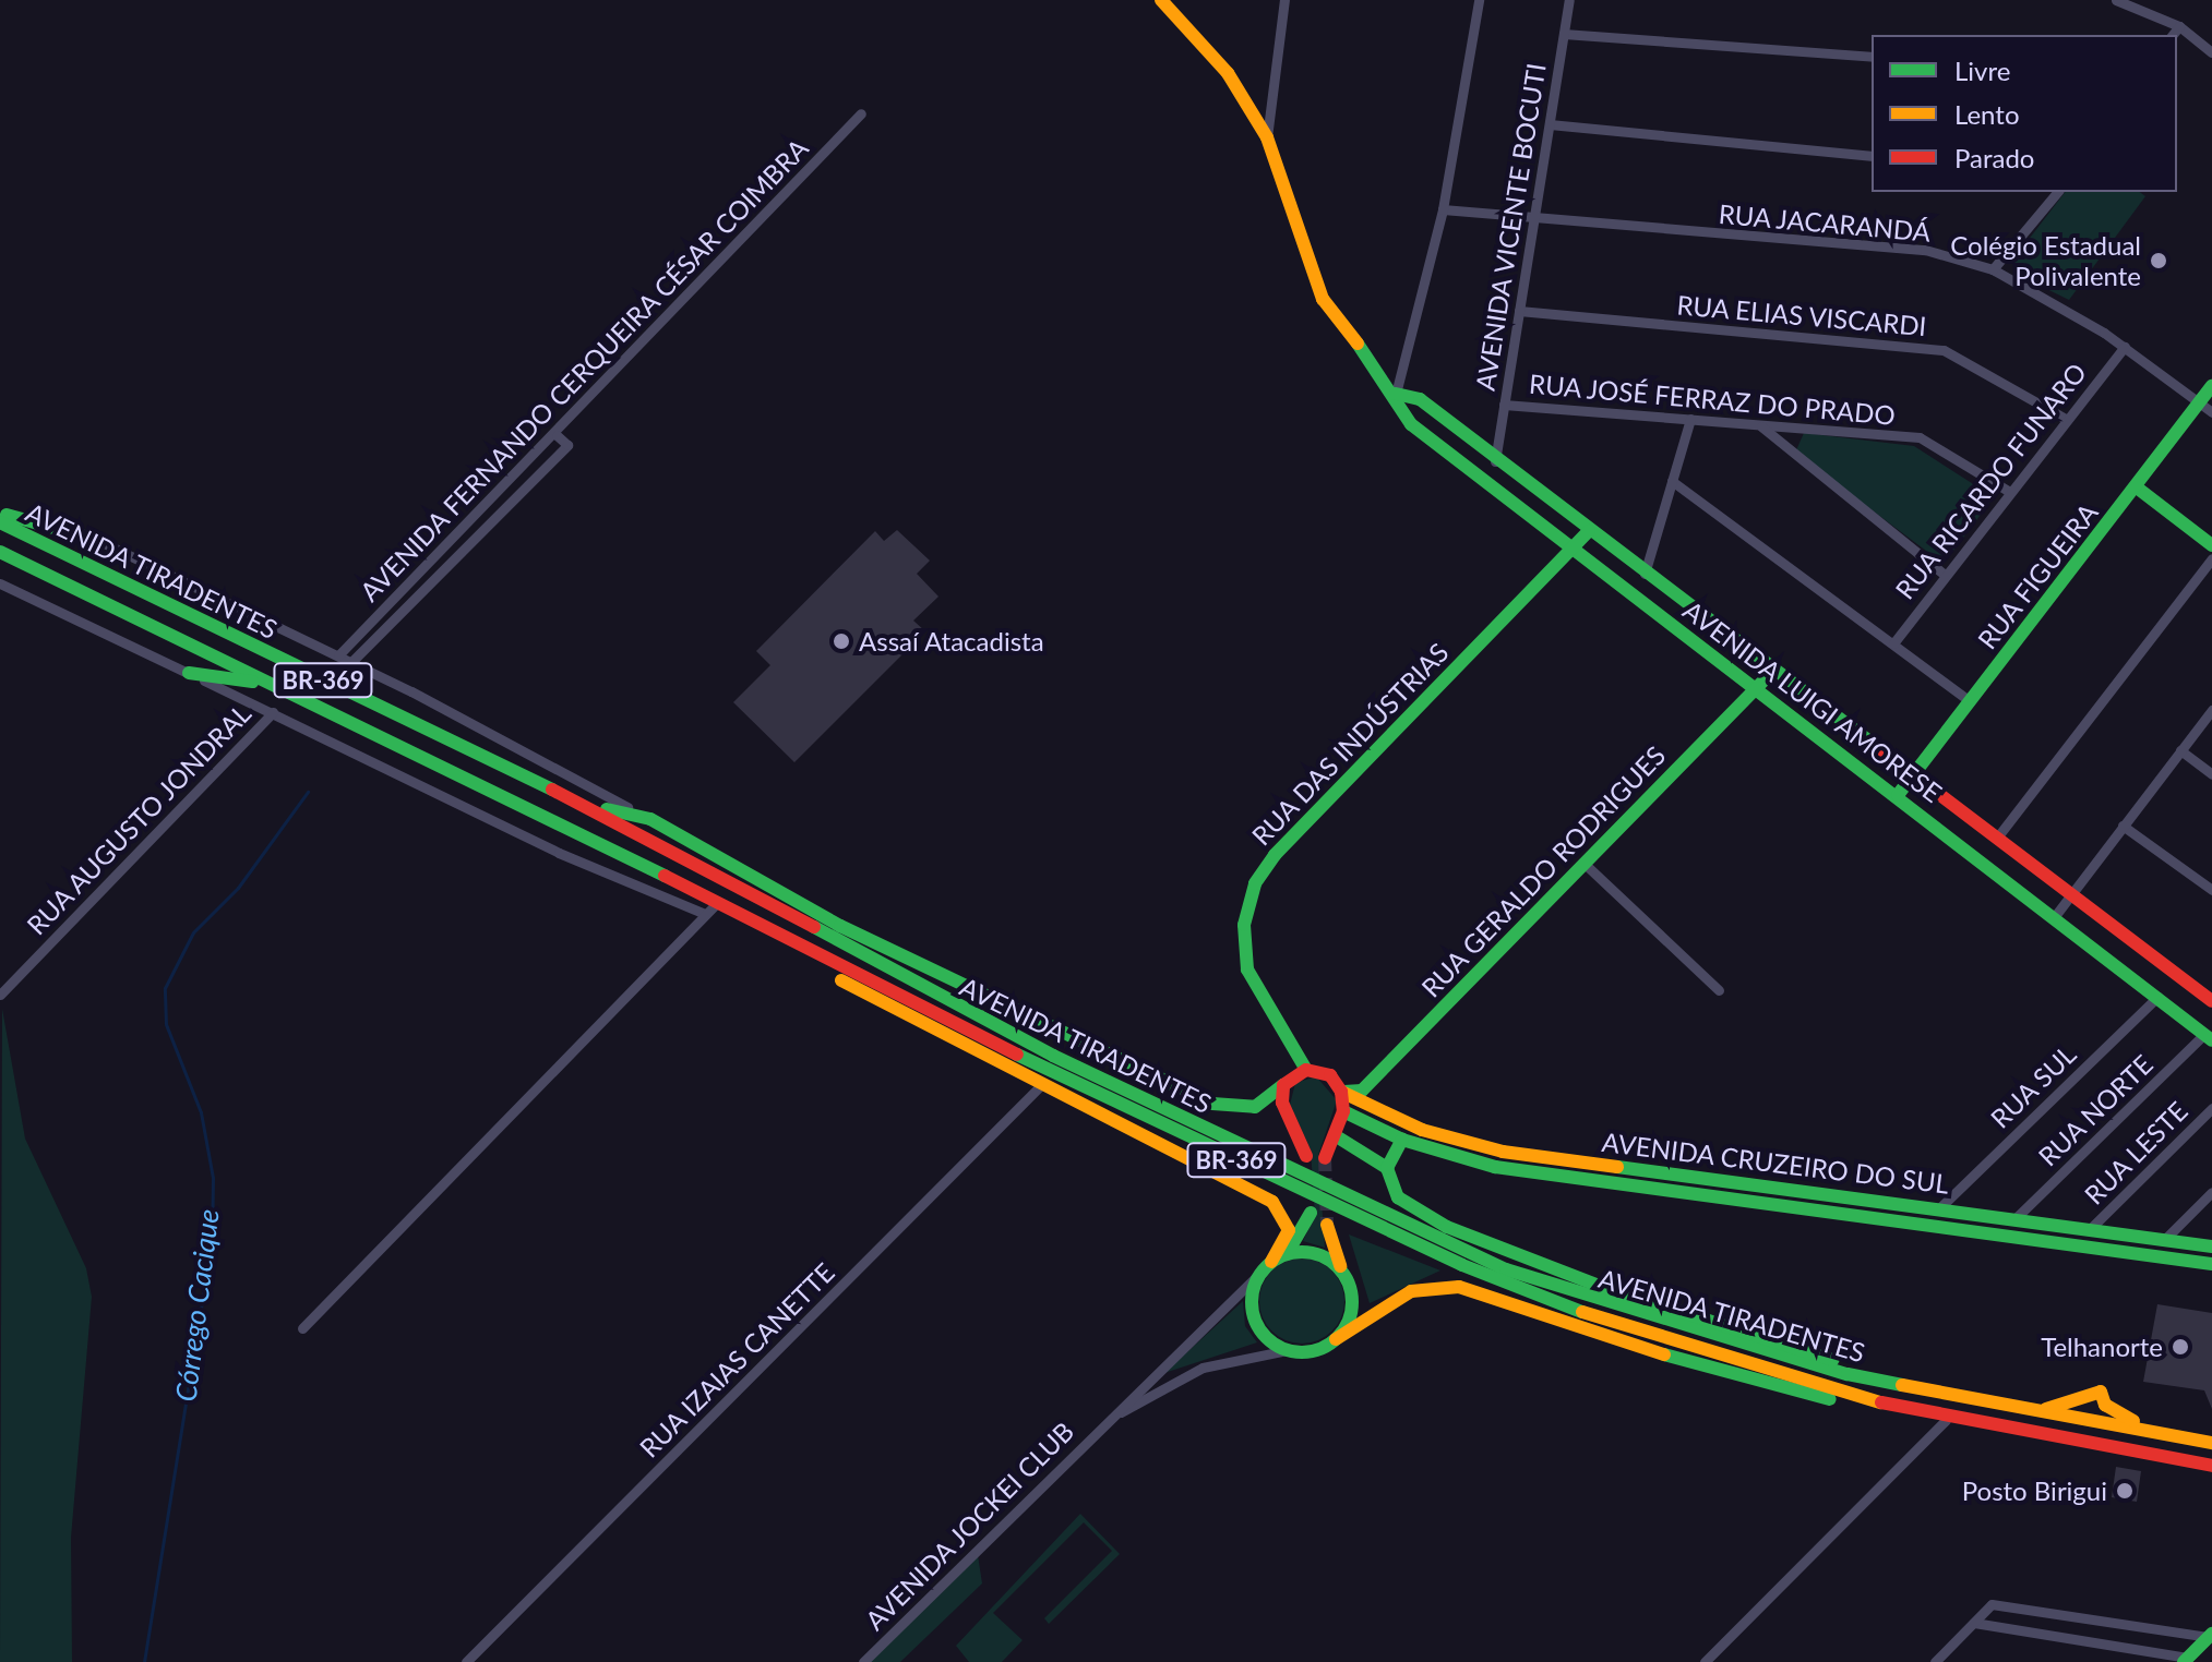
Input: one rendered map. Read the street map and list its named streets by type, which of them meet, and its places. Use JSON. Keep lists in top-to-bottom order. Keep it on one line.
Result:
{"streets":{"main road":["AVENIDA TIRADENTES","RUA FIGUEIRA","BR-369","AVENIDA LUIGI AMORESE","RUA DAS INDÚSTRIAS","RUA GERALDO RODRIGUES","AVENIDA CRUZEIRO DO SUL"],"street":["RUA JACARANDÁ","AVENIDA VICENTE BOCUTI","RUA ELIAS VISCARDI","AVENIDA FERNANDO CERQUEIRA CÉSAR COIMBRA","RUA JOSÉ FERRAZ DO PRADO","RUA RICARDO FUNARO","RUA AUGUSTO JONDRAL","RUA SUL","RUA NORTE","RUA LESTE","RUA IZAIAS CANETTE","AVENIDA JOCKEI CLUB"]},"crossings":[["RUA JACARANDÁ","AVENIDA VICENTE BOCUTI"],["RUA JACARANDÁ","RUA RICARDO FUNARO"],["RUA JACARANDÁ","RUA FIGUEIRA"],["AVENIDA VICENTE BOCUTI","RUA ELIAS VISCARDI"],["AVENIDA VICENTE BOCUTI","RUA JOSÉ FERRAZ DO PRADO"],["AVENIDA VICENTE BOCUTI","AVENIDA LUIGI AMORESE"],["RUA ELIAS VISCARDI","RUA RICARDO FUNARO"],["RUA JOSÉ FERRAZ DO PRADO","RUA RICARDO FUNARO"],["RUA FIGUEIRA","AVENIDA LUIGI AMORESE"],["AVENIDA LUIGI AMORESE","RUA DAS INDÚSTRIAS"],["AVENIDA LUIGI AMORESE","RUA GERALDO RODRIGUES"],["AVENIDA LUIGI AMORESE","RUA SUL"],["AVENIDA LUIGI AMORESE","RUA NORTE"],["RUA DAS INDÚSTRIAS","AVENIDA CRUZEIRO DO SUL"],["RUA GERALDO RODRIGUES","AVENIDA CRUZEIRO DO SUL"],["RUA SUL","AVENIDA CRUZEIRO DO SUL"],["RUA NORTE","AVENIDA CRUZEIRO DO SUL"],["RUA LESTE","AVENIDA CRUZEIRO DO SUL"]],"water":["Córrego Cacique"],"places":["Colégio Estadual Polivalente","Assaí Atacadista","Telhanorte","Posto Birigui"],"legend":["Livre","Lento","Parado"]}
